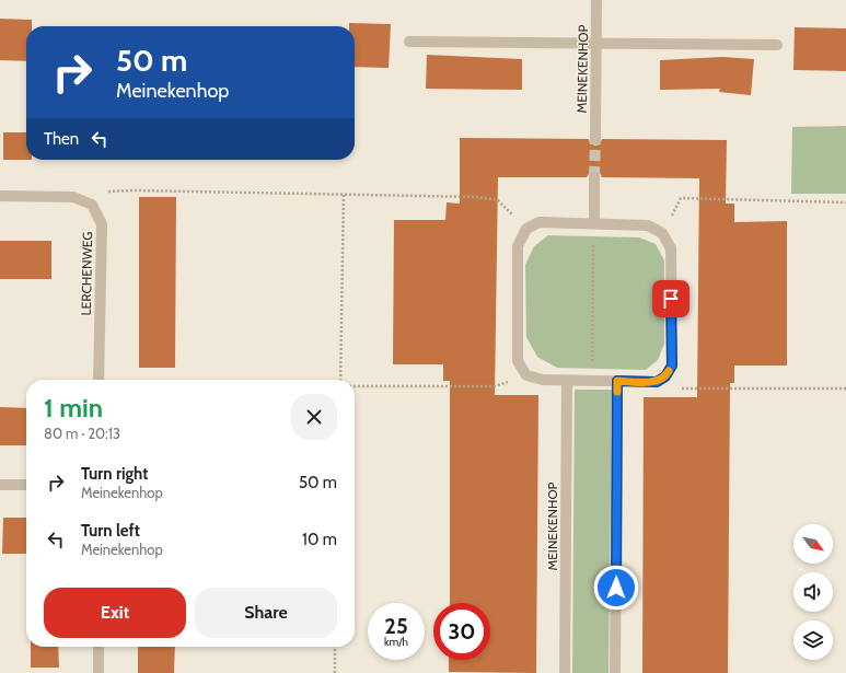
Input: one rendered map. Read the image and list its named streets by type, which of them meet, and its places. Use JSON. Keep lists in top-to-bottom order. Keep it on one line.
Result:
{"streets":{"street":["MEINEKENHOP","LERCHENWEG"]},"north":"bottom right","page":{"turn":["50 m","Meinekenhop"],"then":"Then","heading":["1 min","80 m · 20:13"],"list":[{"name":"Turn right","note":"Meinekenhop","value":"50 m"},{"name":"Turn left","note":"Meinekenhop","value":"10 m"}],"buttons":["Exit","Share"],"speed":"25 km/h","limit":"30"}}
